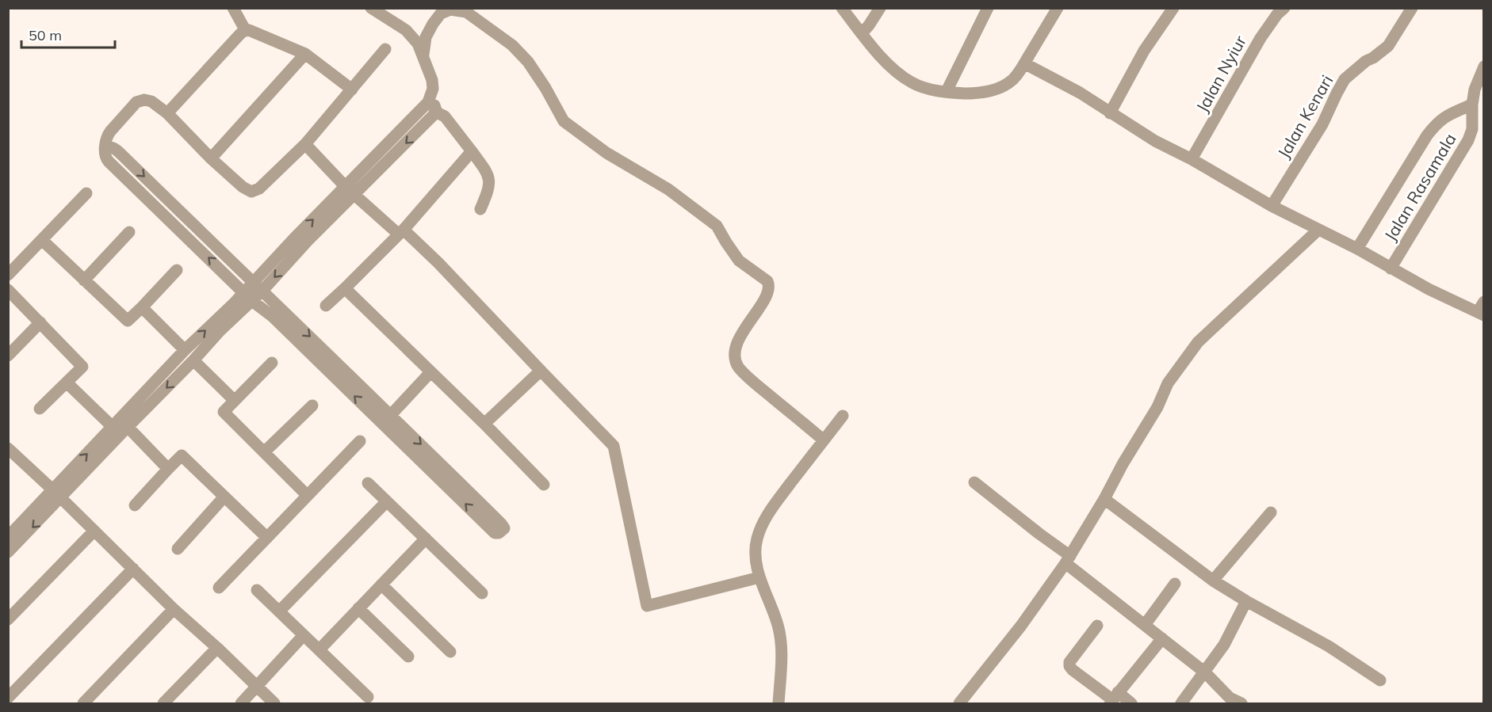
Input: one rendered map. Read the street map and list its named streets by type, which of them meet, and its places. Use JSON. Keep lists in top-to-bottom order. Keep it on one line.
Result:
{"streets":{"street":["Jalan Nyiur","Jalan Kenari","Jalan Rasamala"]},"scale_bar":"50 m"}
